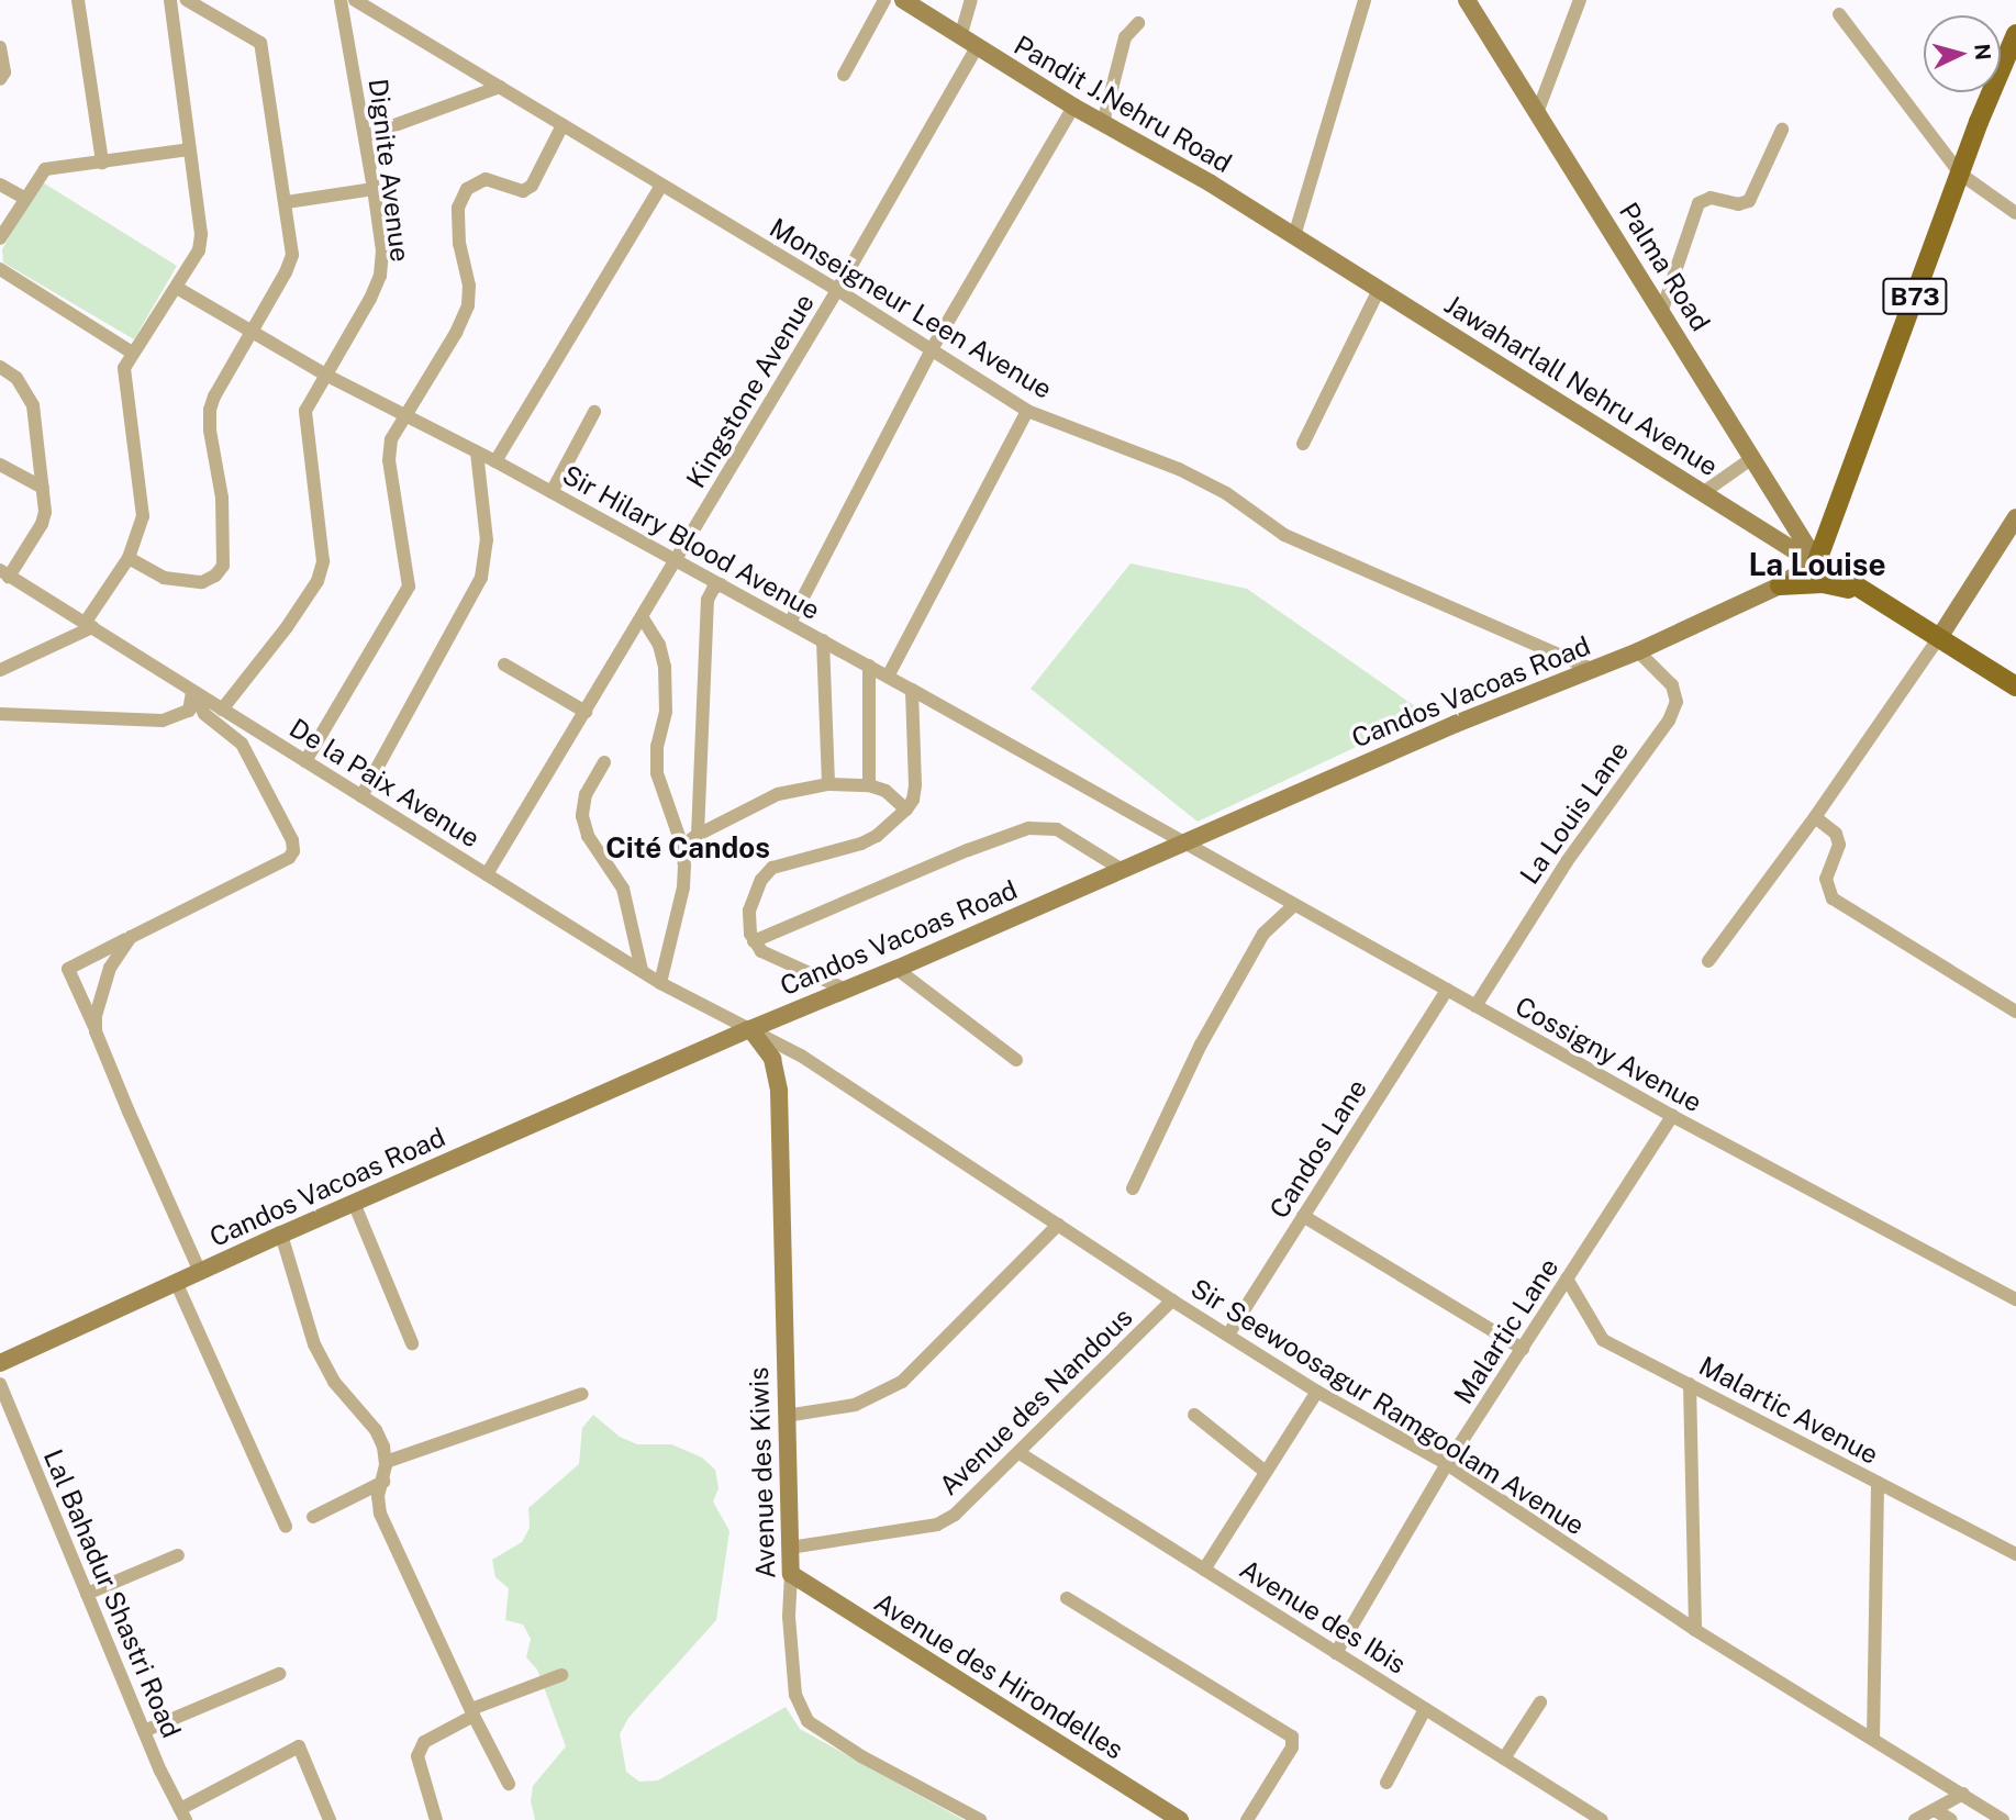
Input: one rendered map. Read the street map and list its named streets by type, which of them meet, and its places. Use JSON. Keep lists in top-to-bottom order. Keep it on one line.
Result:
{"streets":{"main road":["Pandit J.Nehru Road","Palma Road","B73","Jawaharlall Nehru Avenue","Candos Vacoas Road","Avenue des Kiwis","Avenue des Hirondelles"],"street":["Dignite Avenue","Monseigneur Leen Avenue","Kingstone Avenue","Sir Hilary Blood Avenue","De la Paix Avenue","La Louis Lane","Cossigny Avenue","Candos Lane","Malartic Lane","Avenue des Nandous","Sir Seewoosagur Ramgoolam Avenue","Malartic Avenue","Lal Bahadur Shastri Road","Avenue des Ibis"]},"crossings":[["Pandit J.Nehru Road","Jawaharlall Nehru Avenue"],["Pandit J.Nehru Road","Kingstone Avenue"],["Dignite Avenue","Sir Hilary Blood Avenue"],["Dignite Avenue","De la Paix Avenue"],["Palma Road","B73"],["Palma Road","Jawaharlall Nehru Avenue"],["Palma Road","Candos Vacoas Road"],["B73","Jawaharlall Nehru Avenue"],["B73","Candos Vacoas Road"],["Monseigneur Leen Avenue","Kingstone Avenue"],["Monseigneur Leen Avenue","Candos Vacoas Road"],["Jawaharlall Nehru Avenue","Candos Vacoas Road"],["Kingstone Avenue","Sir Hilary Blood Avenue"],["Kingstone Avenue","De la Paix Avenue"],["Sir Hilary Blood Avenue","Candos Vacoas Road"],["Sir Hilary Blood Avenue","Cossigny Avenue"],["Candos Vacoas Road","De la Paix Avenue"],["Candos Vacoas Road","La Louis Lane"],["Candos Vacoas Road","Cossigny Avenue"],["Candos Vacoas Road","Sir Seewoosagur Ramgoolam Avenue"],["Candos Vacoas Road","Avenue des Kiwis"],["De la Paix Avenue","Sir Seewoosagur Ramgoolam Avenue"],["De la Paix Avenue","Avenue des Kiwis"],["La Louis Lane","Cossigny Avenue"],["Cossigny Avenue","Candos Lane"],["Cossigny Avenue","Malartic Lane"],["Candos Lane","Sir Seewoosagur Ramgoolam Avenue"],["Malartic Lane","Sir Seewoosagur Ramgoolam Avenue"],["Malartic Lane","Malartic Avenue"],["Malartic Lane","Avenue des Ibis"],["Avenue des Nandous","Sir Seewoosagur Ramgoolam Avenue"],["Avenue des Nandous","Avenue des Kiwis"],["Avenue des Nandous","Avenue des Ibis"],["Sir Seewoosagur Ramgoolam Avenue","Avenue des Kiwis"],["Avenue des Kiwis","Avenue des Hirondelles"]],"districts":["La Louise","Cité Candos"],"north":"right"}
